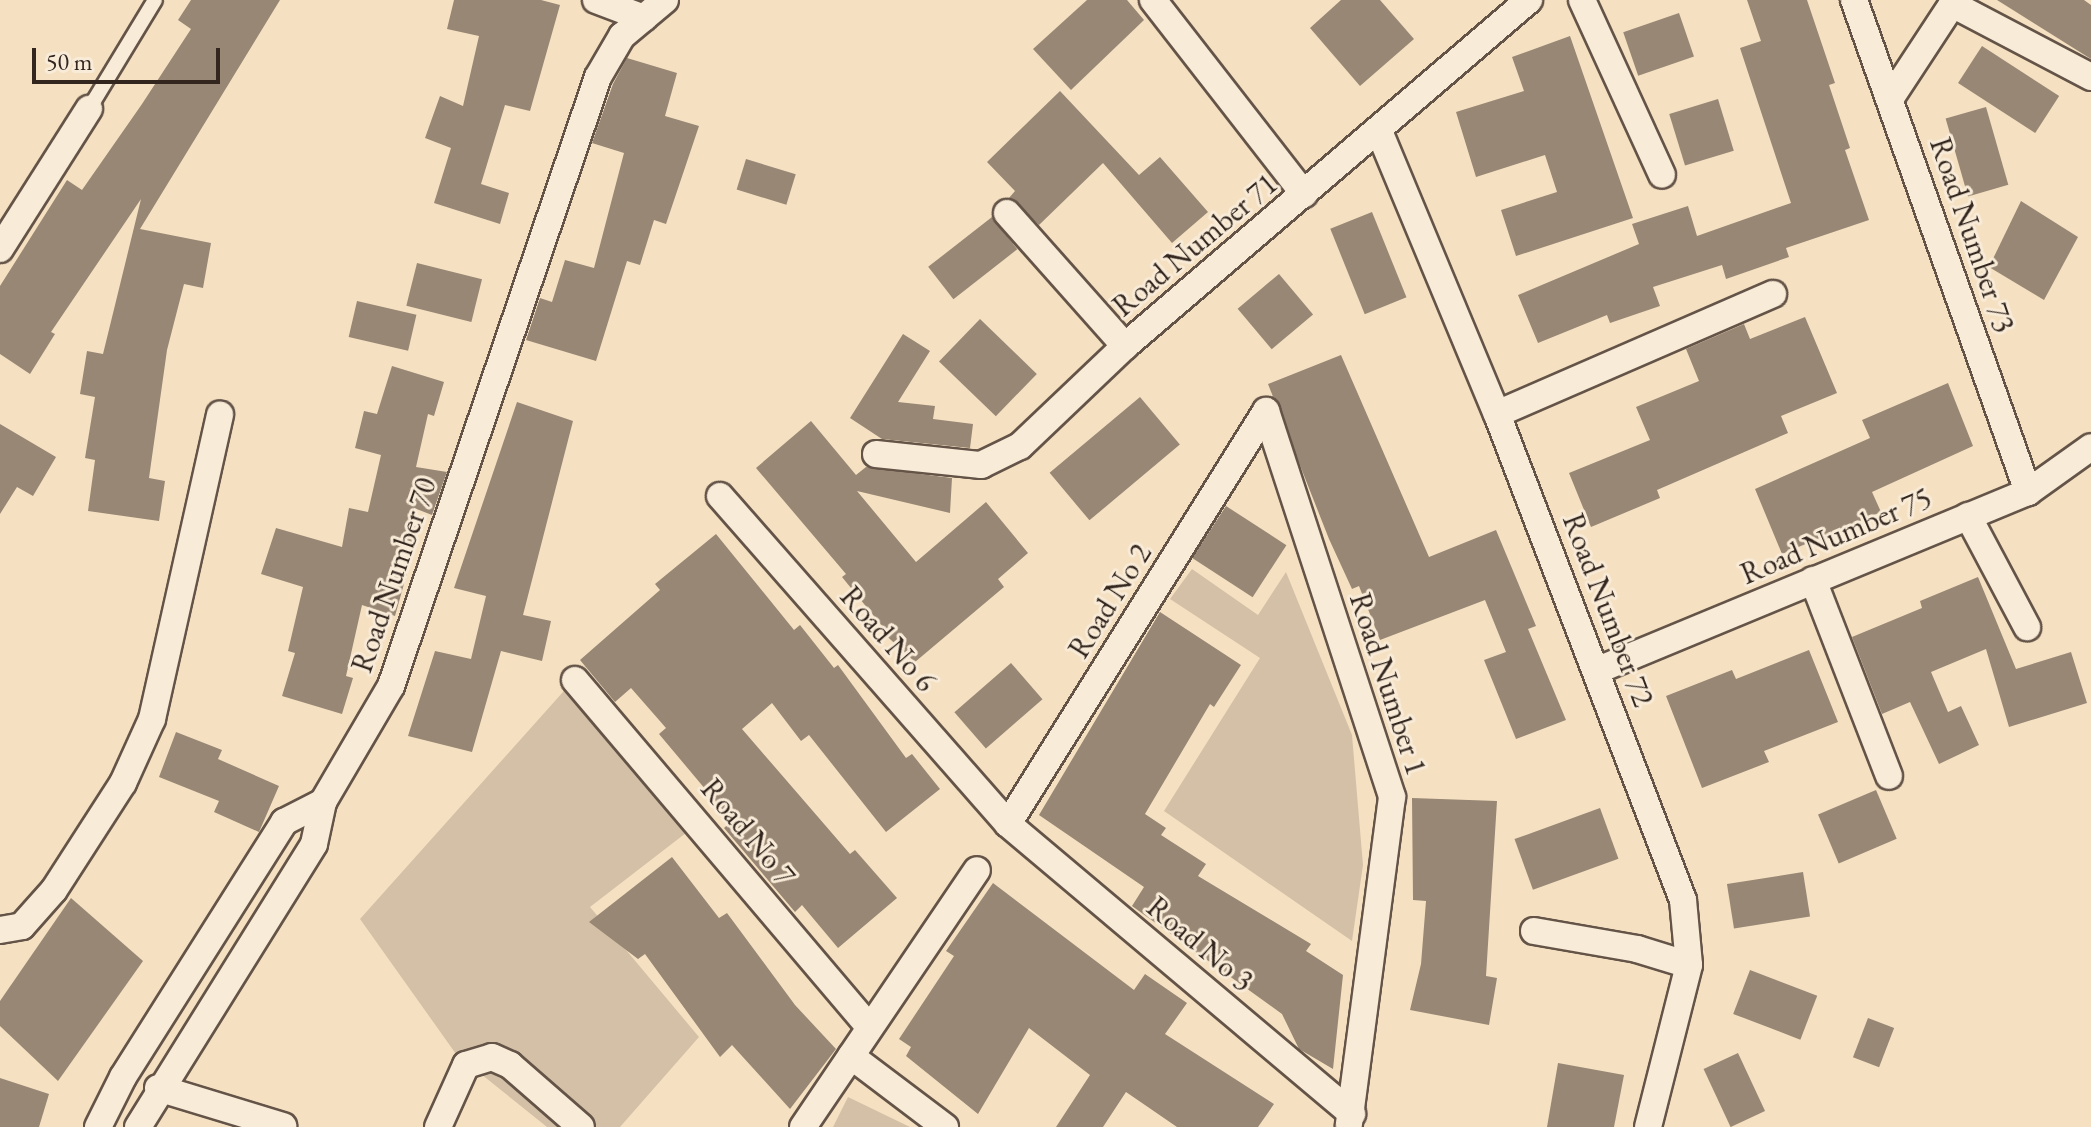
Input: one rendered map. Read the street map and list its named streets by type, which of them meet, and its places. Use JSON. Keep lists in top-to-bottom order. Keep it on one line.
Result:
{"streets":{"street":["Road Number 73","Road Number 71","Road Number 75","Road Number 70","Road No 2","Road Number 72","Road No 6","Road Number 1","Road No 7","Road No 3"]},"crossings":[["Road Number 73","Road Number 75"],["Road Number 71","Road Number 72"],["Road Number 75","Road Number 72"],["Road No 2","Road No 6"],["Road No 2","Road Number 1"],["Road No 2","Road No 3"],["Road No 6","Road No 3"],["Road Number 1","Road No 3"]],"scale_bar":"50 m"}
